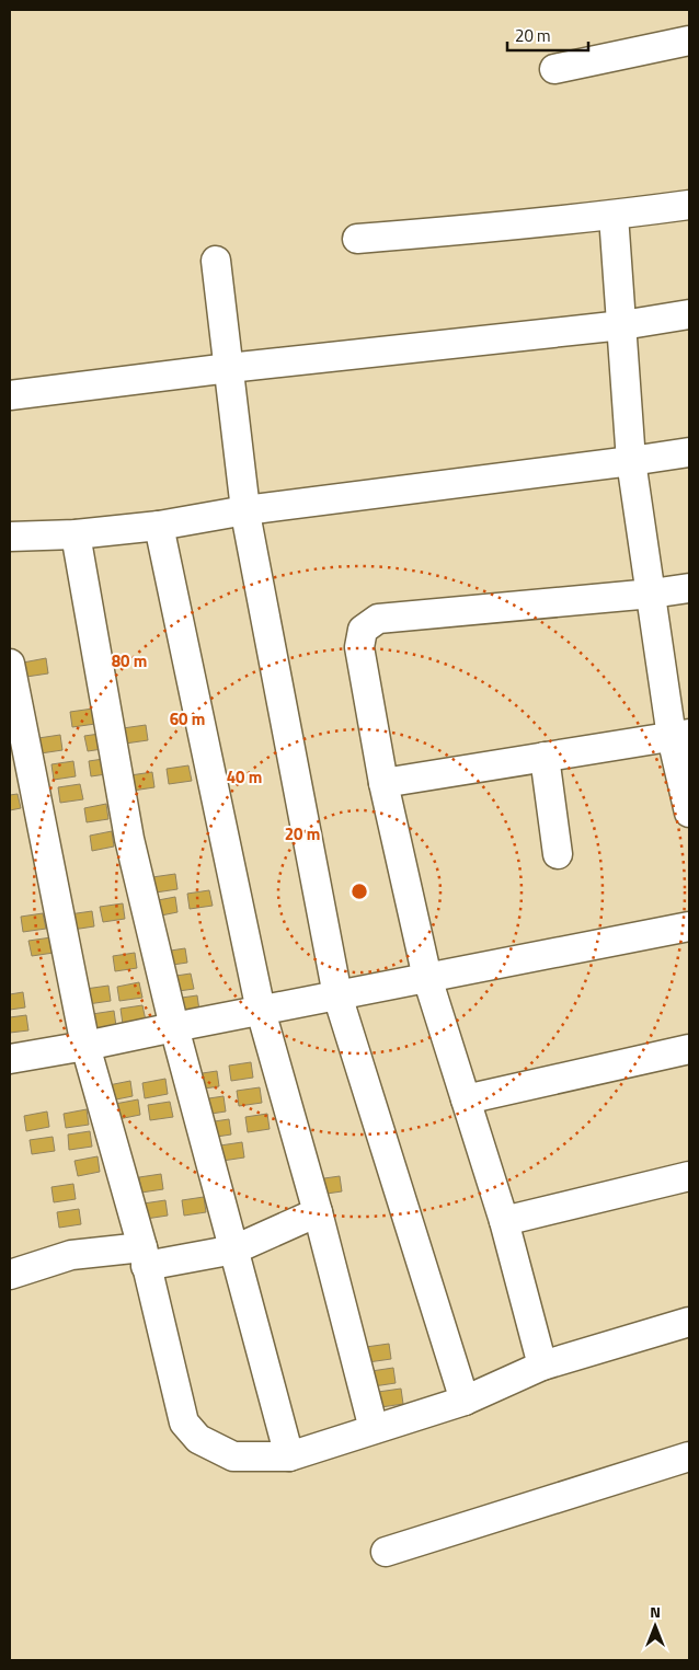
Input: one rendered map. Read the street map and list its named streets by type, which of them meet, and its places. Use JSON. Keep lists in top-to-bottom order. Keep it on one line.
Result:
{"scale_bar":"20 m","north":"top","rings":["80 m","60 m","40 m","20 m"]}
